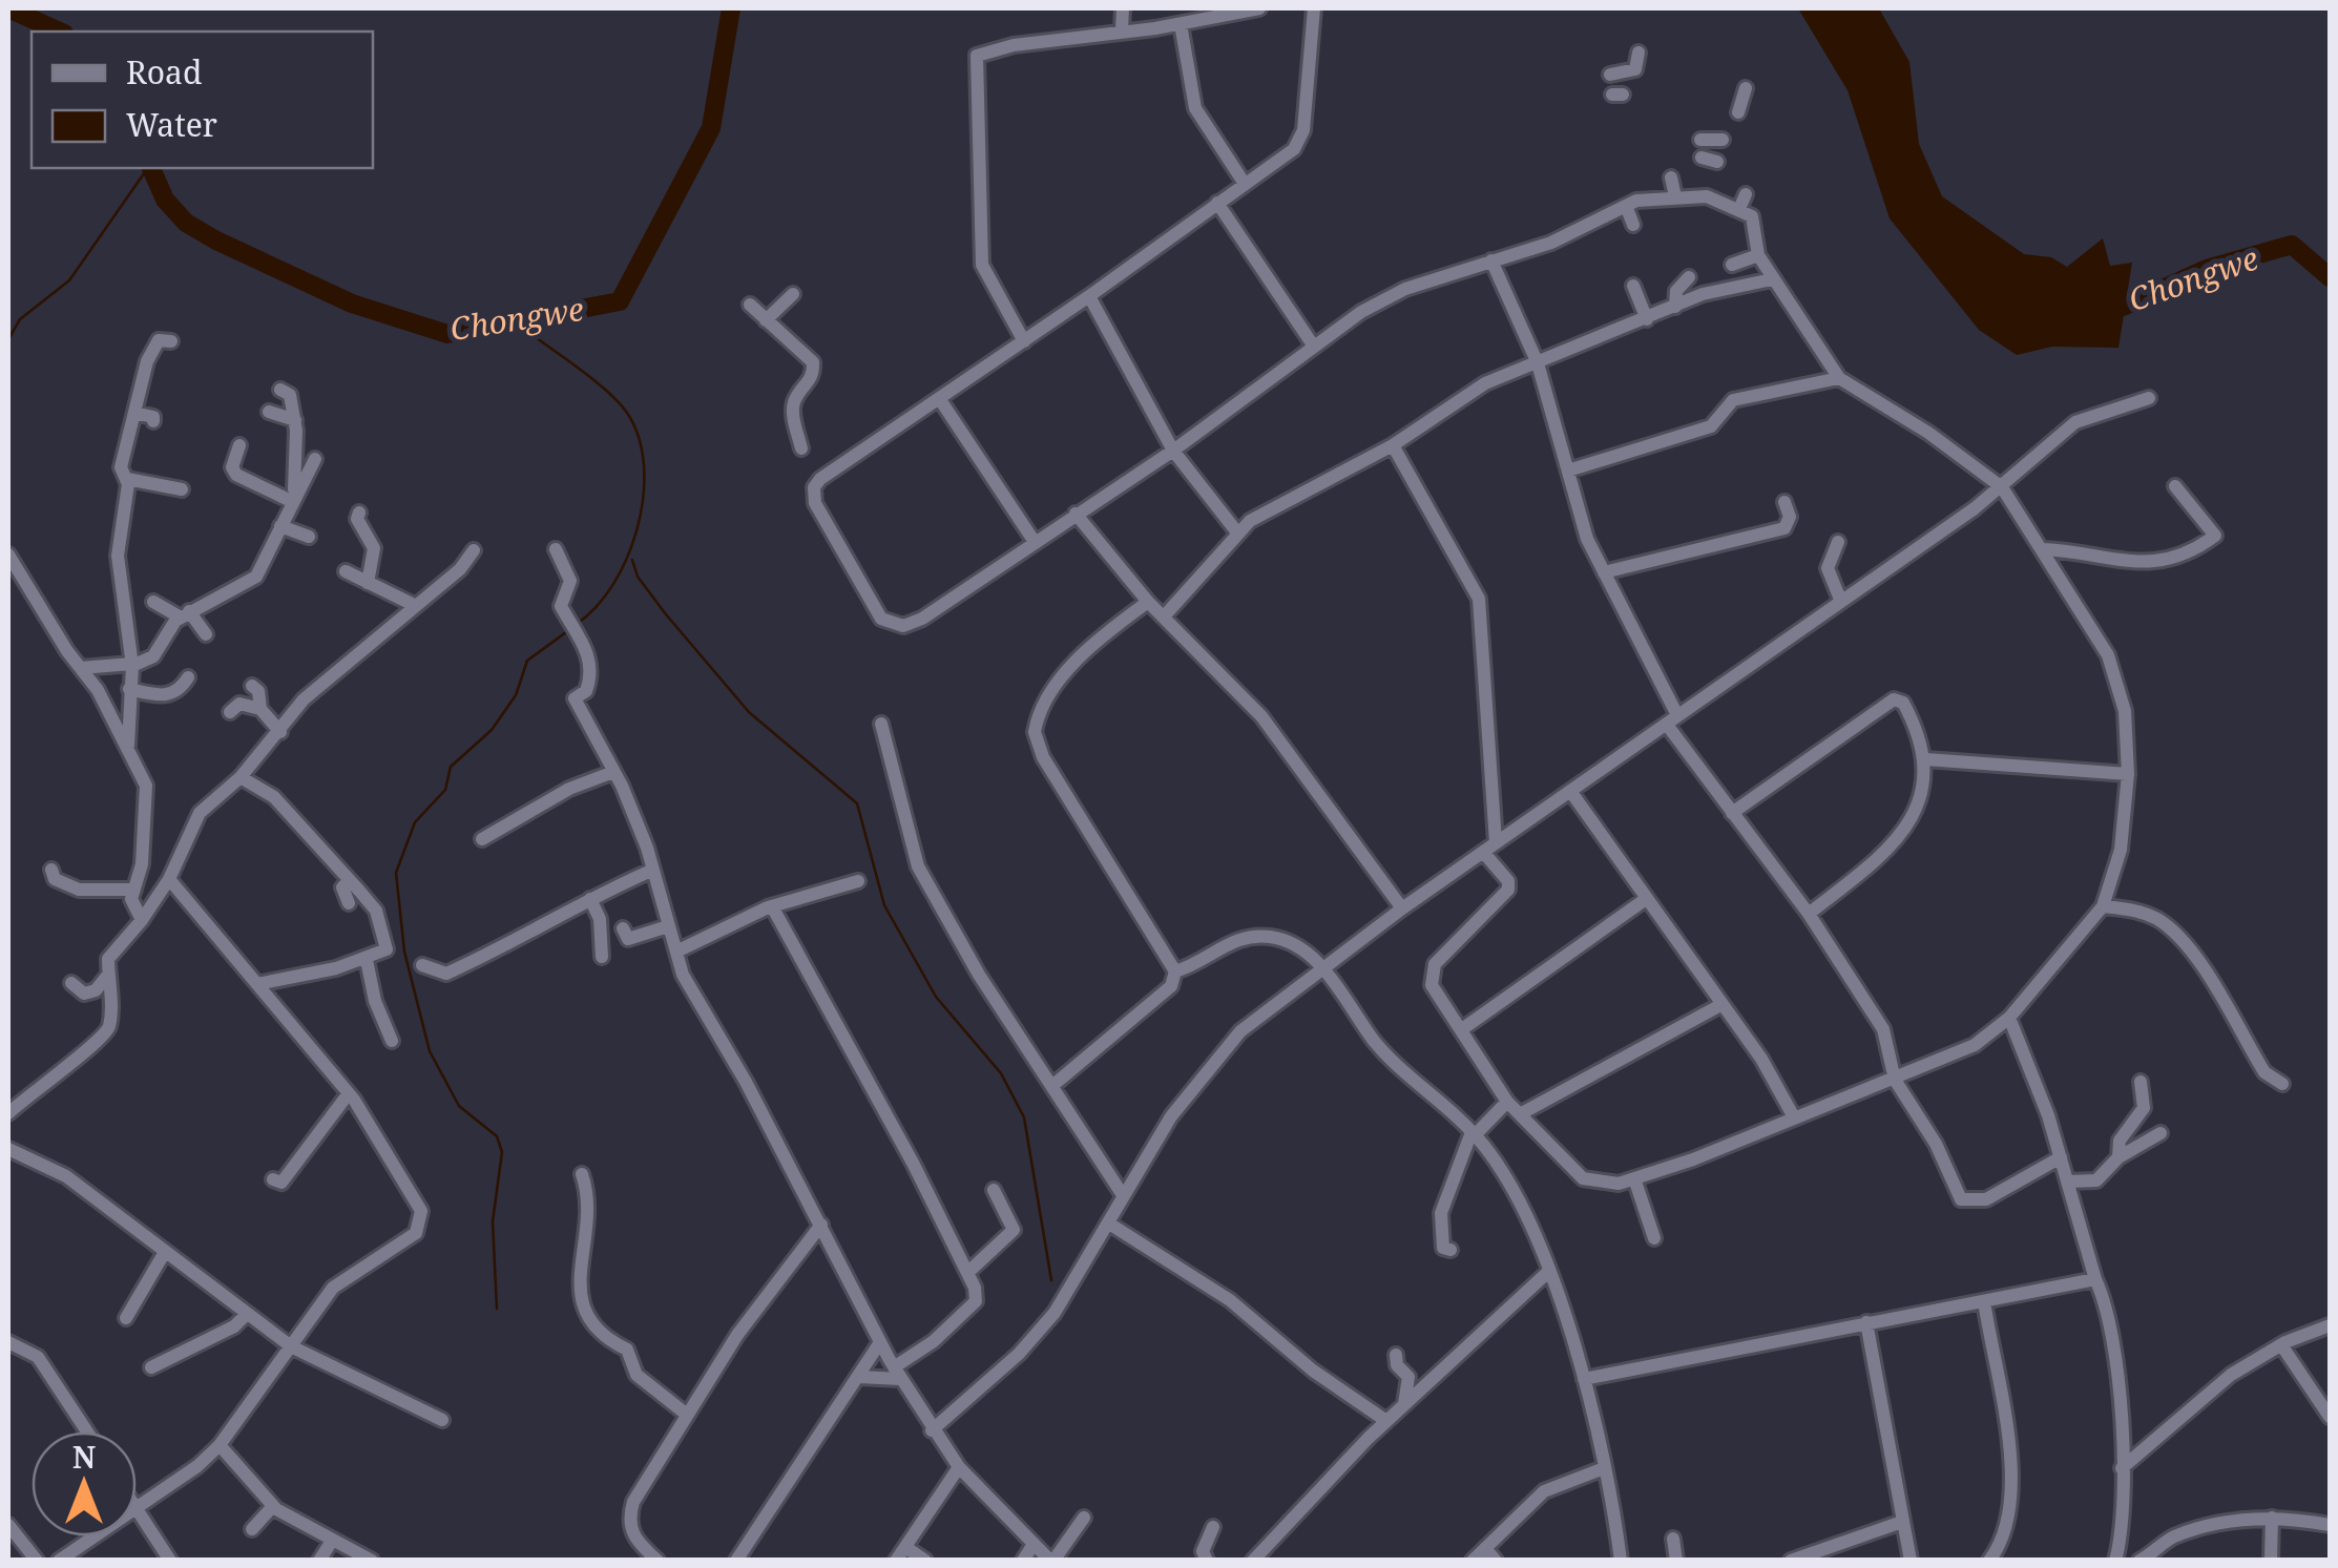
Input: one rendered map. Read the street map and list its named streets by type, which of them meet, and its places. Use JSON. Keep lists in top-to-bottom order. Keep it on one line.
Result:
{"water":["Chongwe"],"legend":["Road","Water"],"north":"top"}
